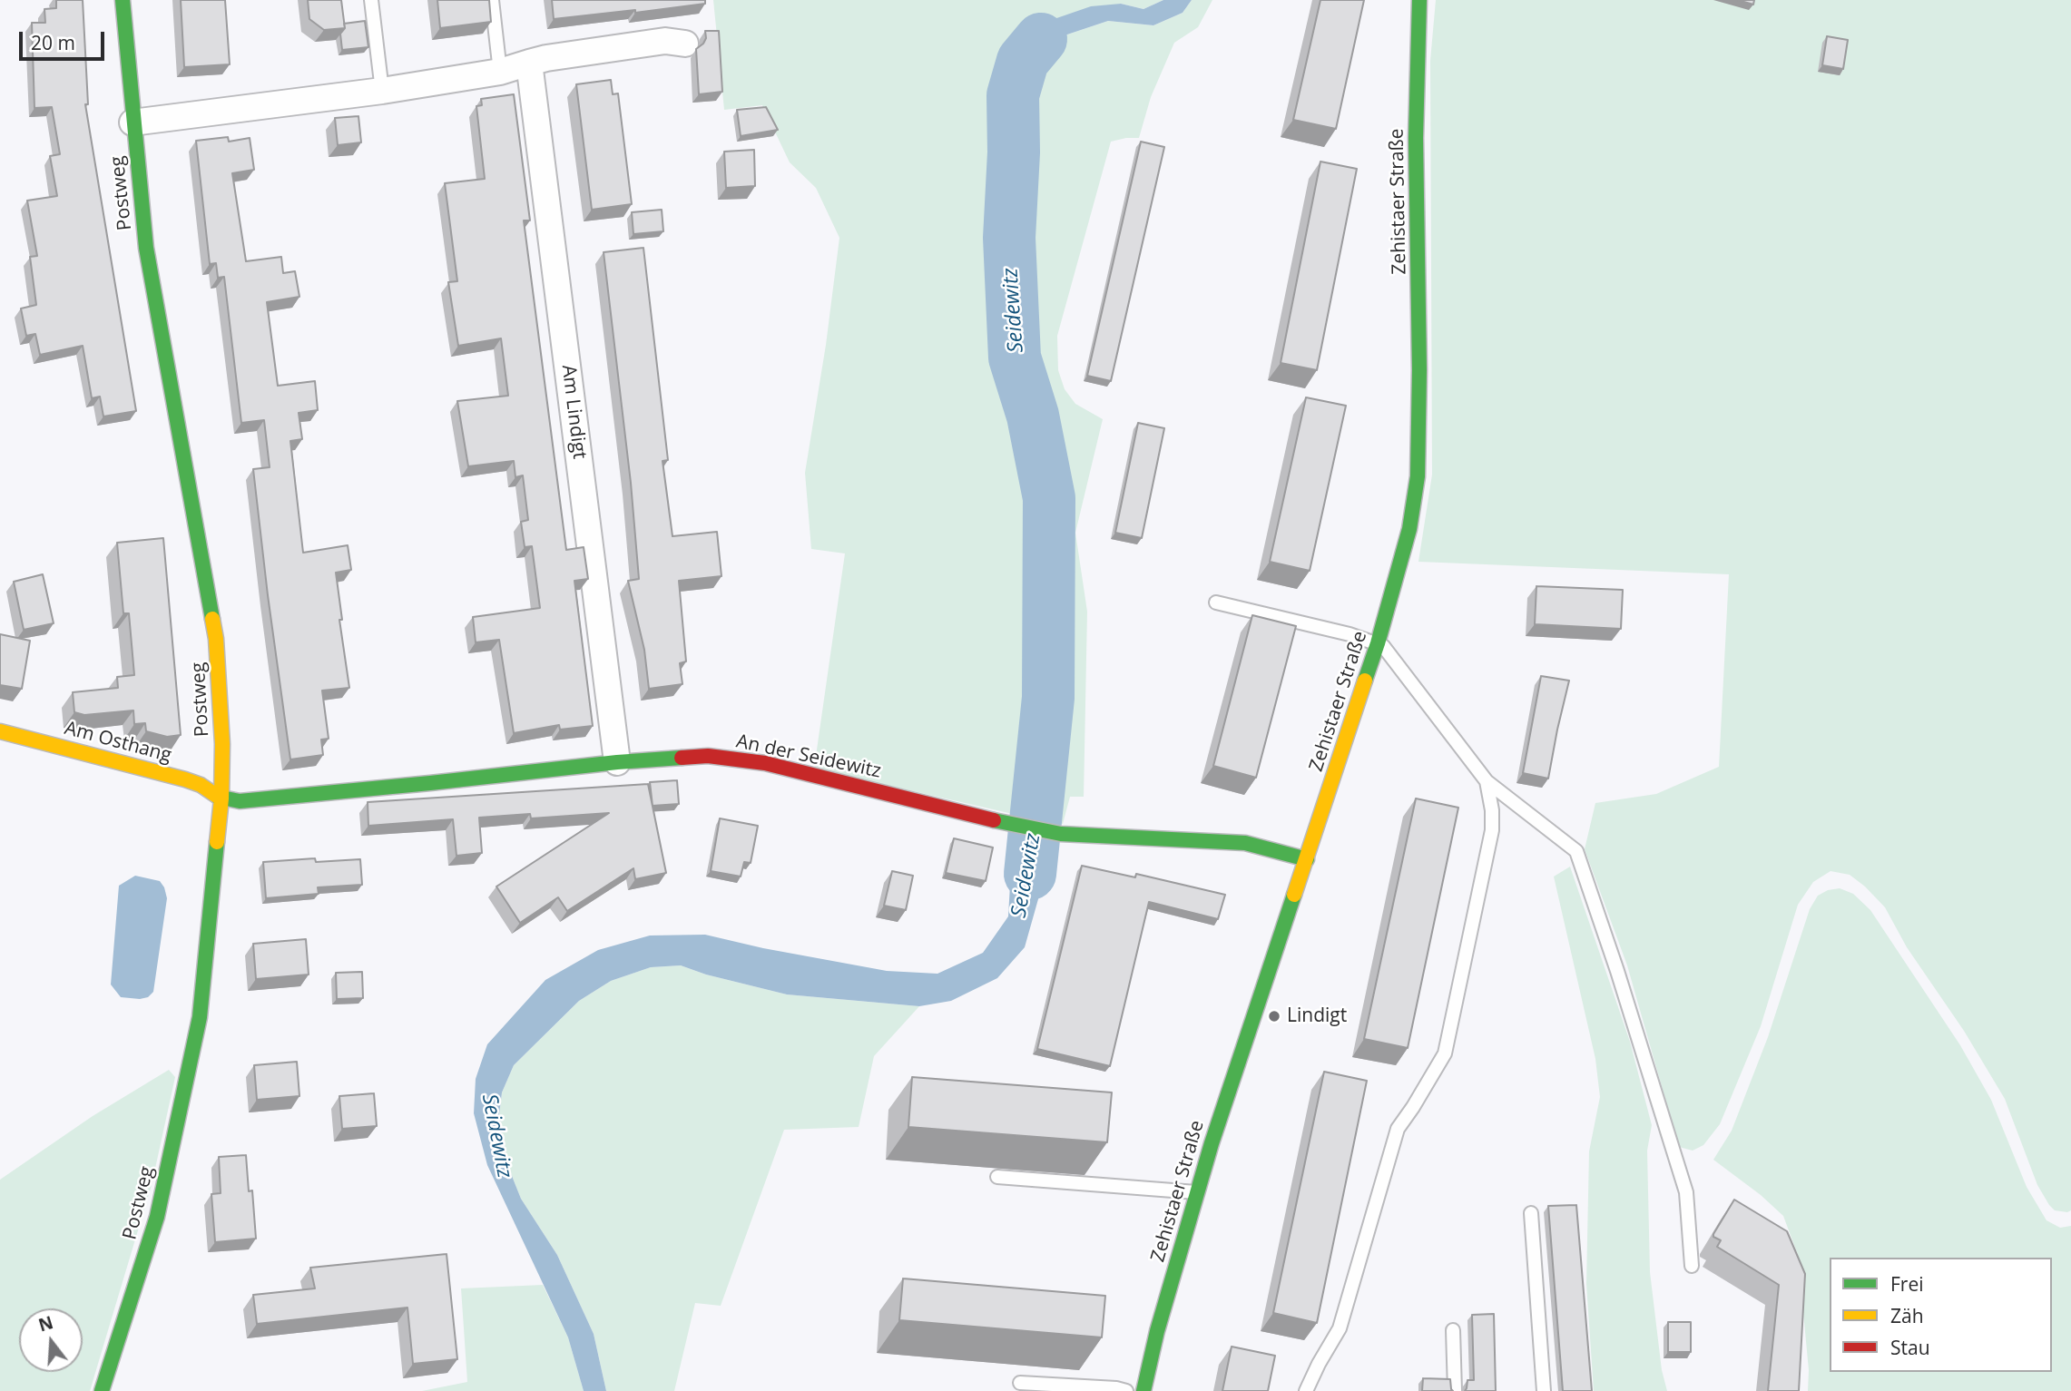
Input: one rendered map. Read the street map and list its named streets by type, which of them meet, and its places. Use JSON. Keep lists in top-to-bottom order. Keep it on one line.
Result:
{"streets":{"street":["Postweg","Zehistaer Straße","Am Lindigt","Am Osthang","An der Seidewitz"]},"crossings":[["Postweg","Am Osthang"],["Postweg","An der Seidewitz"],["Zehistaer Straße","An der Seidewitz"],["Am Lindigt","An der Seidewitz"],["Am Osthang","An der Seidewitz"]],"water":["Seidewitz"],"places":["Lindigt"],"legend":["Frei","Zäh","Stau"],"scale_bar":"20 m","north":"top"}
